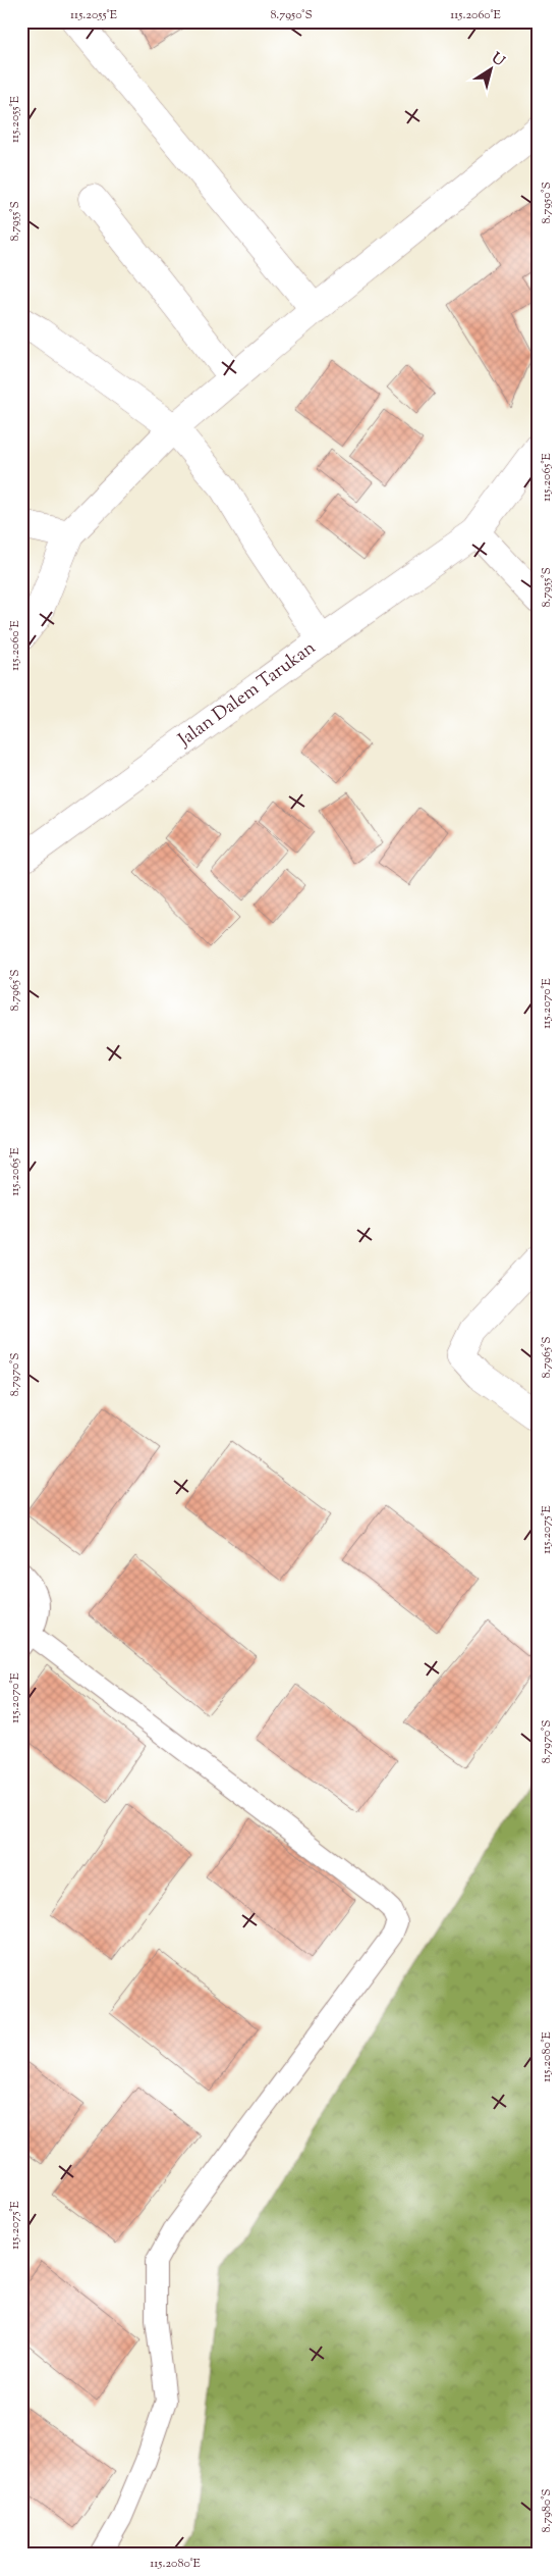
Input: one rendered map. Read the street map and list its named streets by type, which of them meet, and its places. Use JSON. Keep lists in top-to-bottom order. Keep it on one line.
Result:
{"streets":{"street":["Jalan Dalem Tarukan"]},"north":"top right","coordinates":["115.2055°E","8.7950°S","115.2060°E","8.7955°S","115.2065°E","8.7965°S","115.2070°E","8.7970°S","115.2075°E","115.2080°E","8.7980°S"]}
